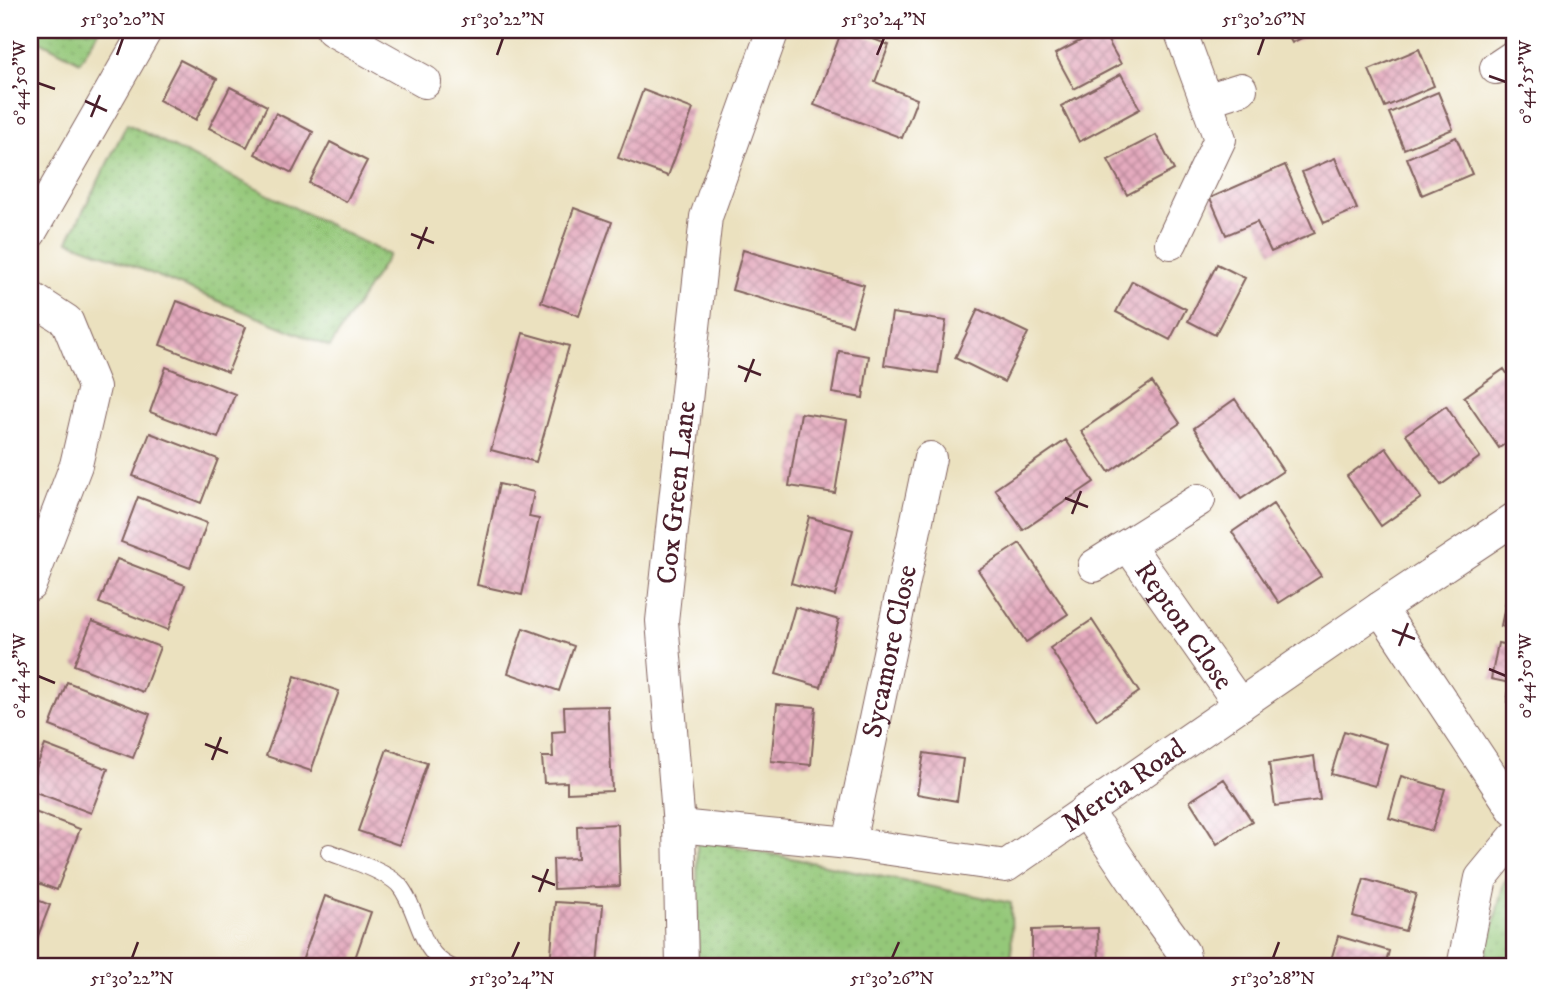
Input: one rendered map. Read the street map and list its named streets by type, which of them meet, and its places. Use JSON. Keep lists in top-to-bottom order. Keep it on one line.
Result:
{"streets":{"street":["Cox Green Lane","Repton Close","Sycamore Close","Mercia Road"]},"crossings":[["Cox Green Lane","Mercia Road"],["Repton Close","Mercia Road"],["Sycamore Close","Mercia Road"]],"coordinates":["51°30'20\"N","51°30'22\"N","51°30'24\"N","51°30'26\"N","0°44'55\"W","0°44'50\"W","0°44'45\"W","51°30'28\"N"]}
